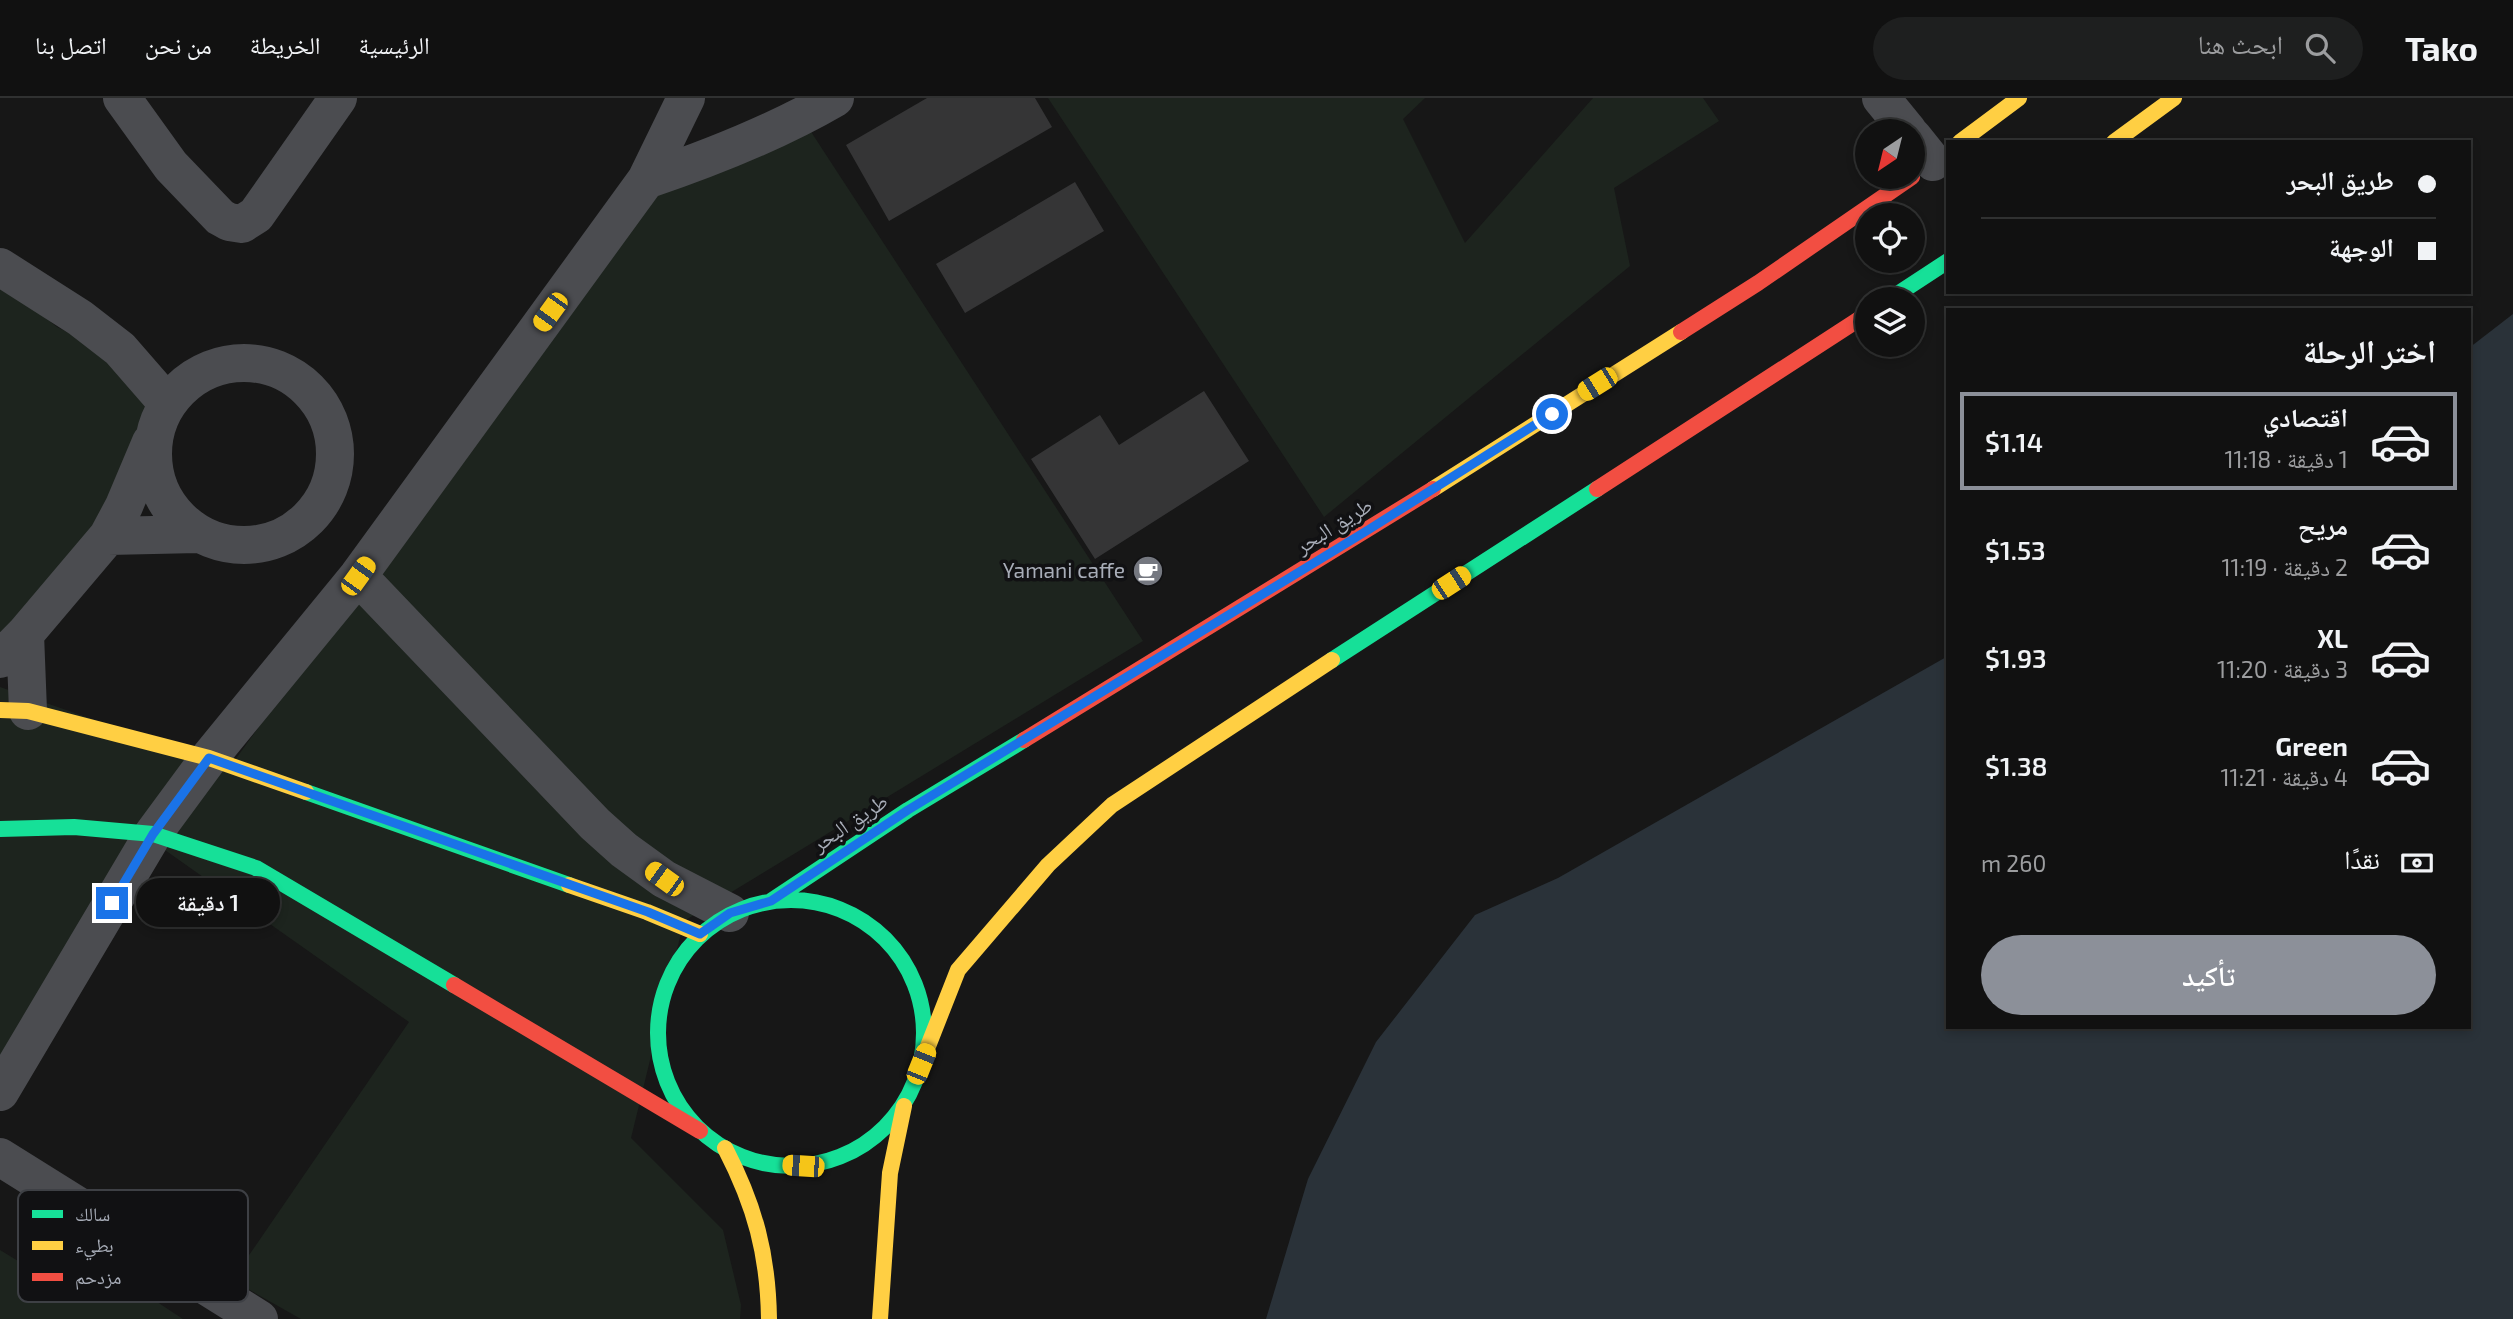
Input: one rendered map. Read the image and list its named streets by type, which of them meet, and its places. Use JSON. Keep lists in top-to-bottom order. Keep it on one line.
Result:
{"streets":{"main road":["طريق البحر"]},"places":{"cafe":["Yamani caffe"]},"legend":["سالك","بطيء","مزدحم"],"north":"bottom left","page":{"header":"Tako","search":"ابحث هنا","nav":["الرئيسية","الخريطة","من نحن","اتصل بنا"],"banner":["طريق البحر","الوجهة"],"heading":"اختر الرحلة","list":[{"name":"اقتصادي","note":"1 دقيقة · 11:18","value":"$1.14"},{"name":"مريح","note":"2 دقيقة · 11:19","value":"$1.53"},{"name":"XL","note":"3 دقيقة · 11:20","value":"$1.93"},{"name":"Green","note":"4 دقيقة · 11:21","value":"$1.38"}],"pay":["نقدًا","260 m"],"bubble":"1 دقيقة","buttons":"تأكيد"}}
